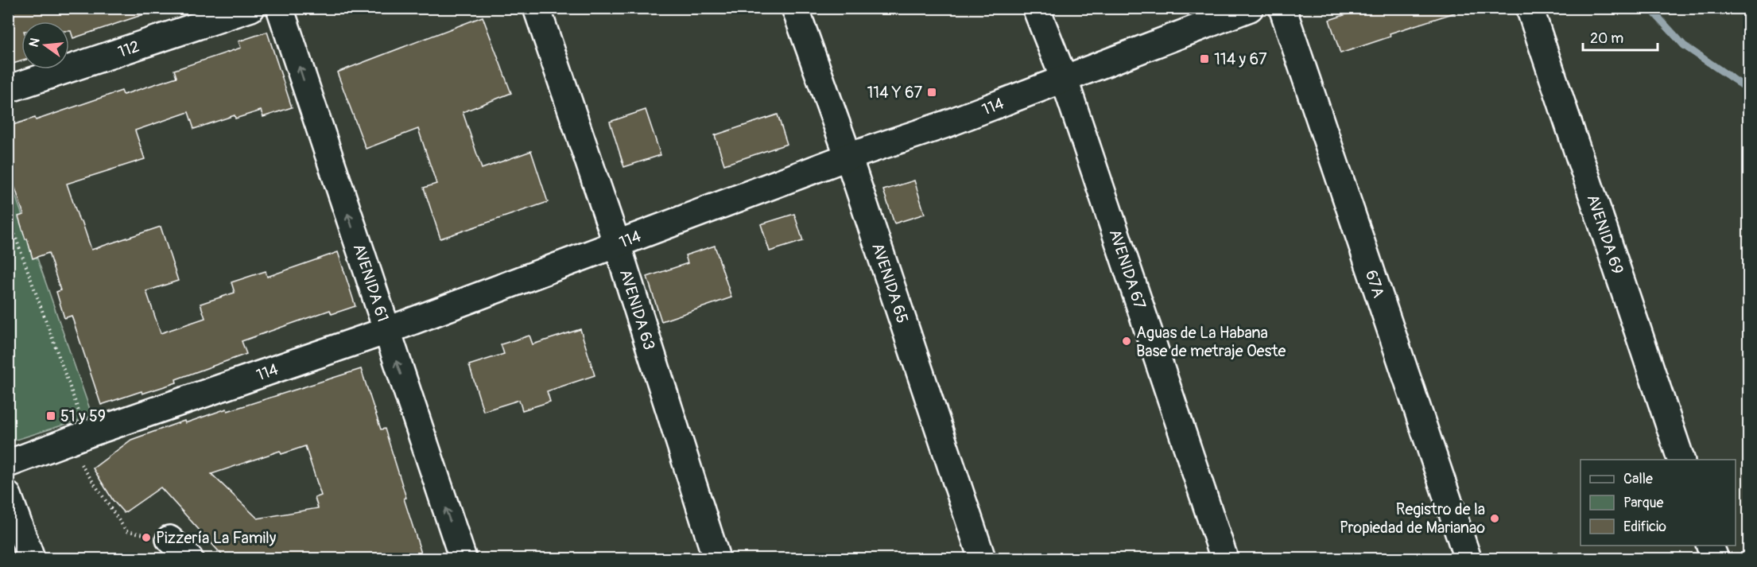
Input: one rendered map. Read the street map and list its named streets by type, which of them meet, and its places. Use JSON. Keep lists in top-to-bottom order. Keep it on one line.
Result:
{"streets":{"street":["112","114","AVENIDA 69","AVENIDA 67","AVENIDA 65","AVENIDA 61","67A","AVENIDA 63"]},"crossings":[["114","AVENIDA 67"],["114","AVENIDA 65"],["114","AVENIDA 61"],["114","AVENIDA 63"]],"one_way":["AVENIDA 61"],"places":{"transit":["114 y 67","114 Y 67","51 y 59"],"other":["Aguas de La Habana Base de metraje Oeste","Registro de la Propiedad de Marianao","Pizzería La Family"]},"legend":["Calle","Parque","Edificio"],"scale_bar":"20 m","north":"left"}
